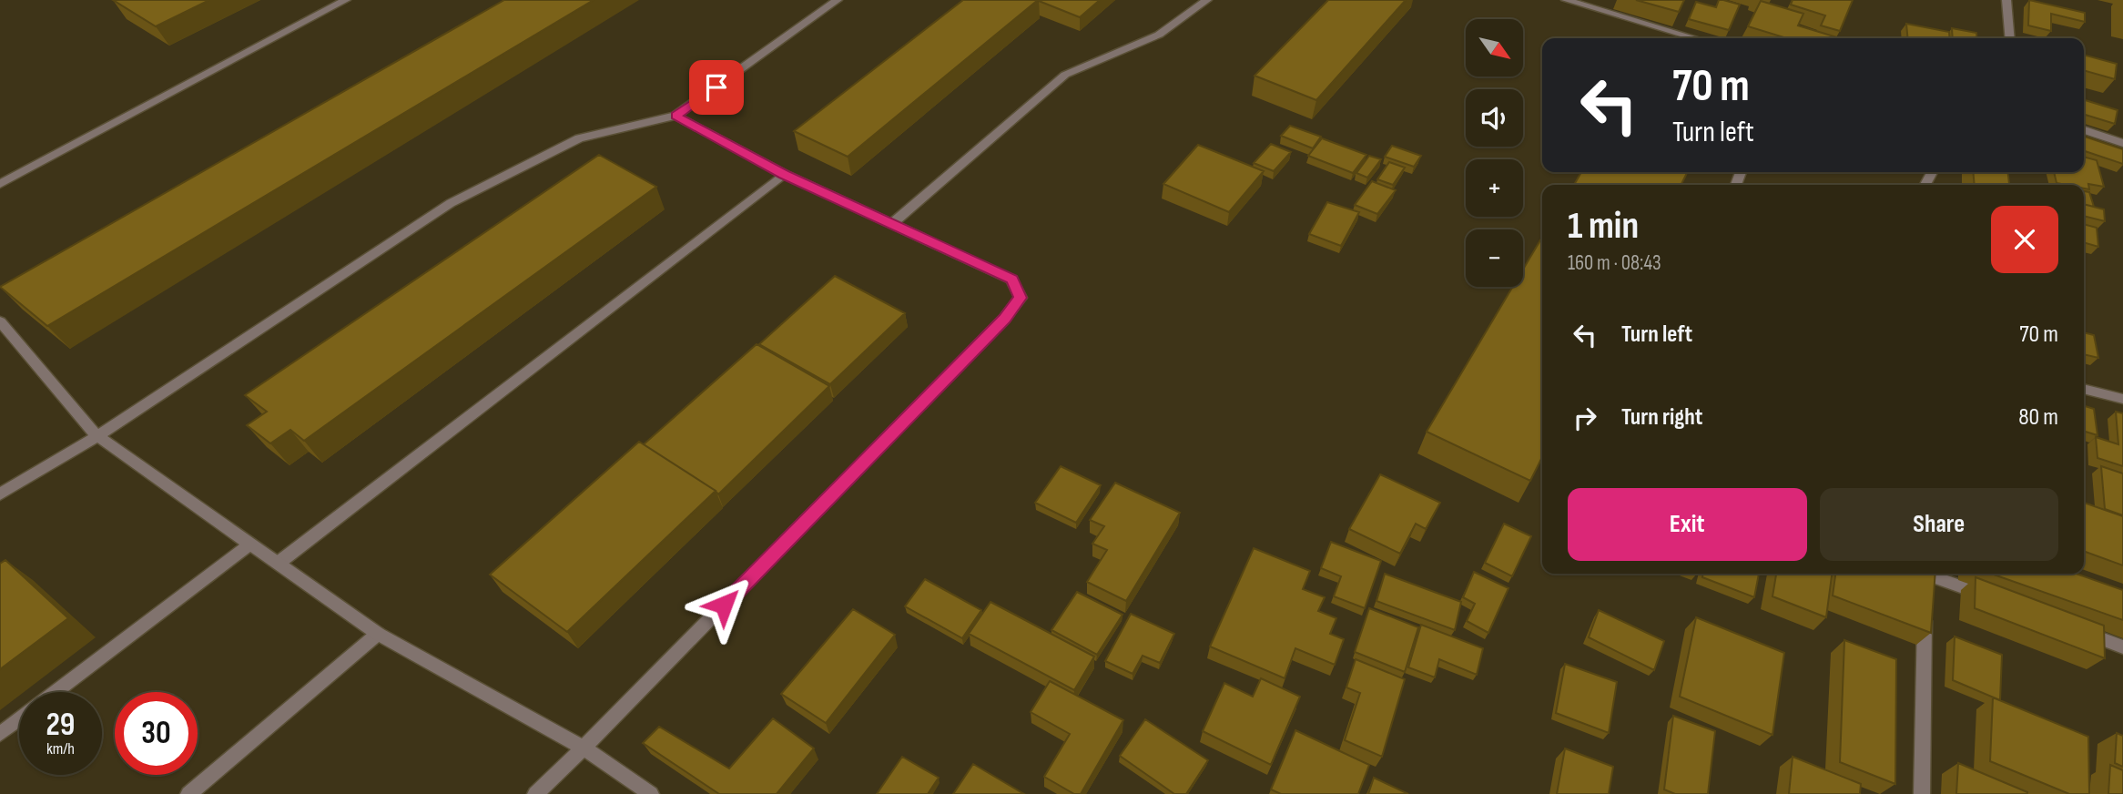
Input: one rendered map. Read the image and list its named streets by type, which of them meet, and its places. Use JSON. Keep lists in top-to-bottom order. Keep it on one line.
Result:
{"north":"bottom right","page":{"map_buttons":["+","−"],"turn":["70 m","Turn left"],"heading":["1 min","160 m · 08:43"],"list":[{"name":"Turn left","value":"70 m"},{"name":"Turn right","value":"80 m"}],"buttons":["Exit","Share"],"speed":"29 km/h","limit":"30"}}
